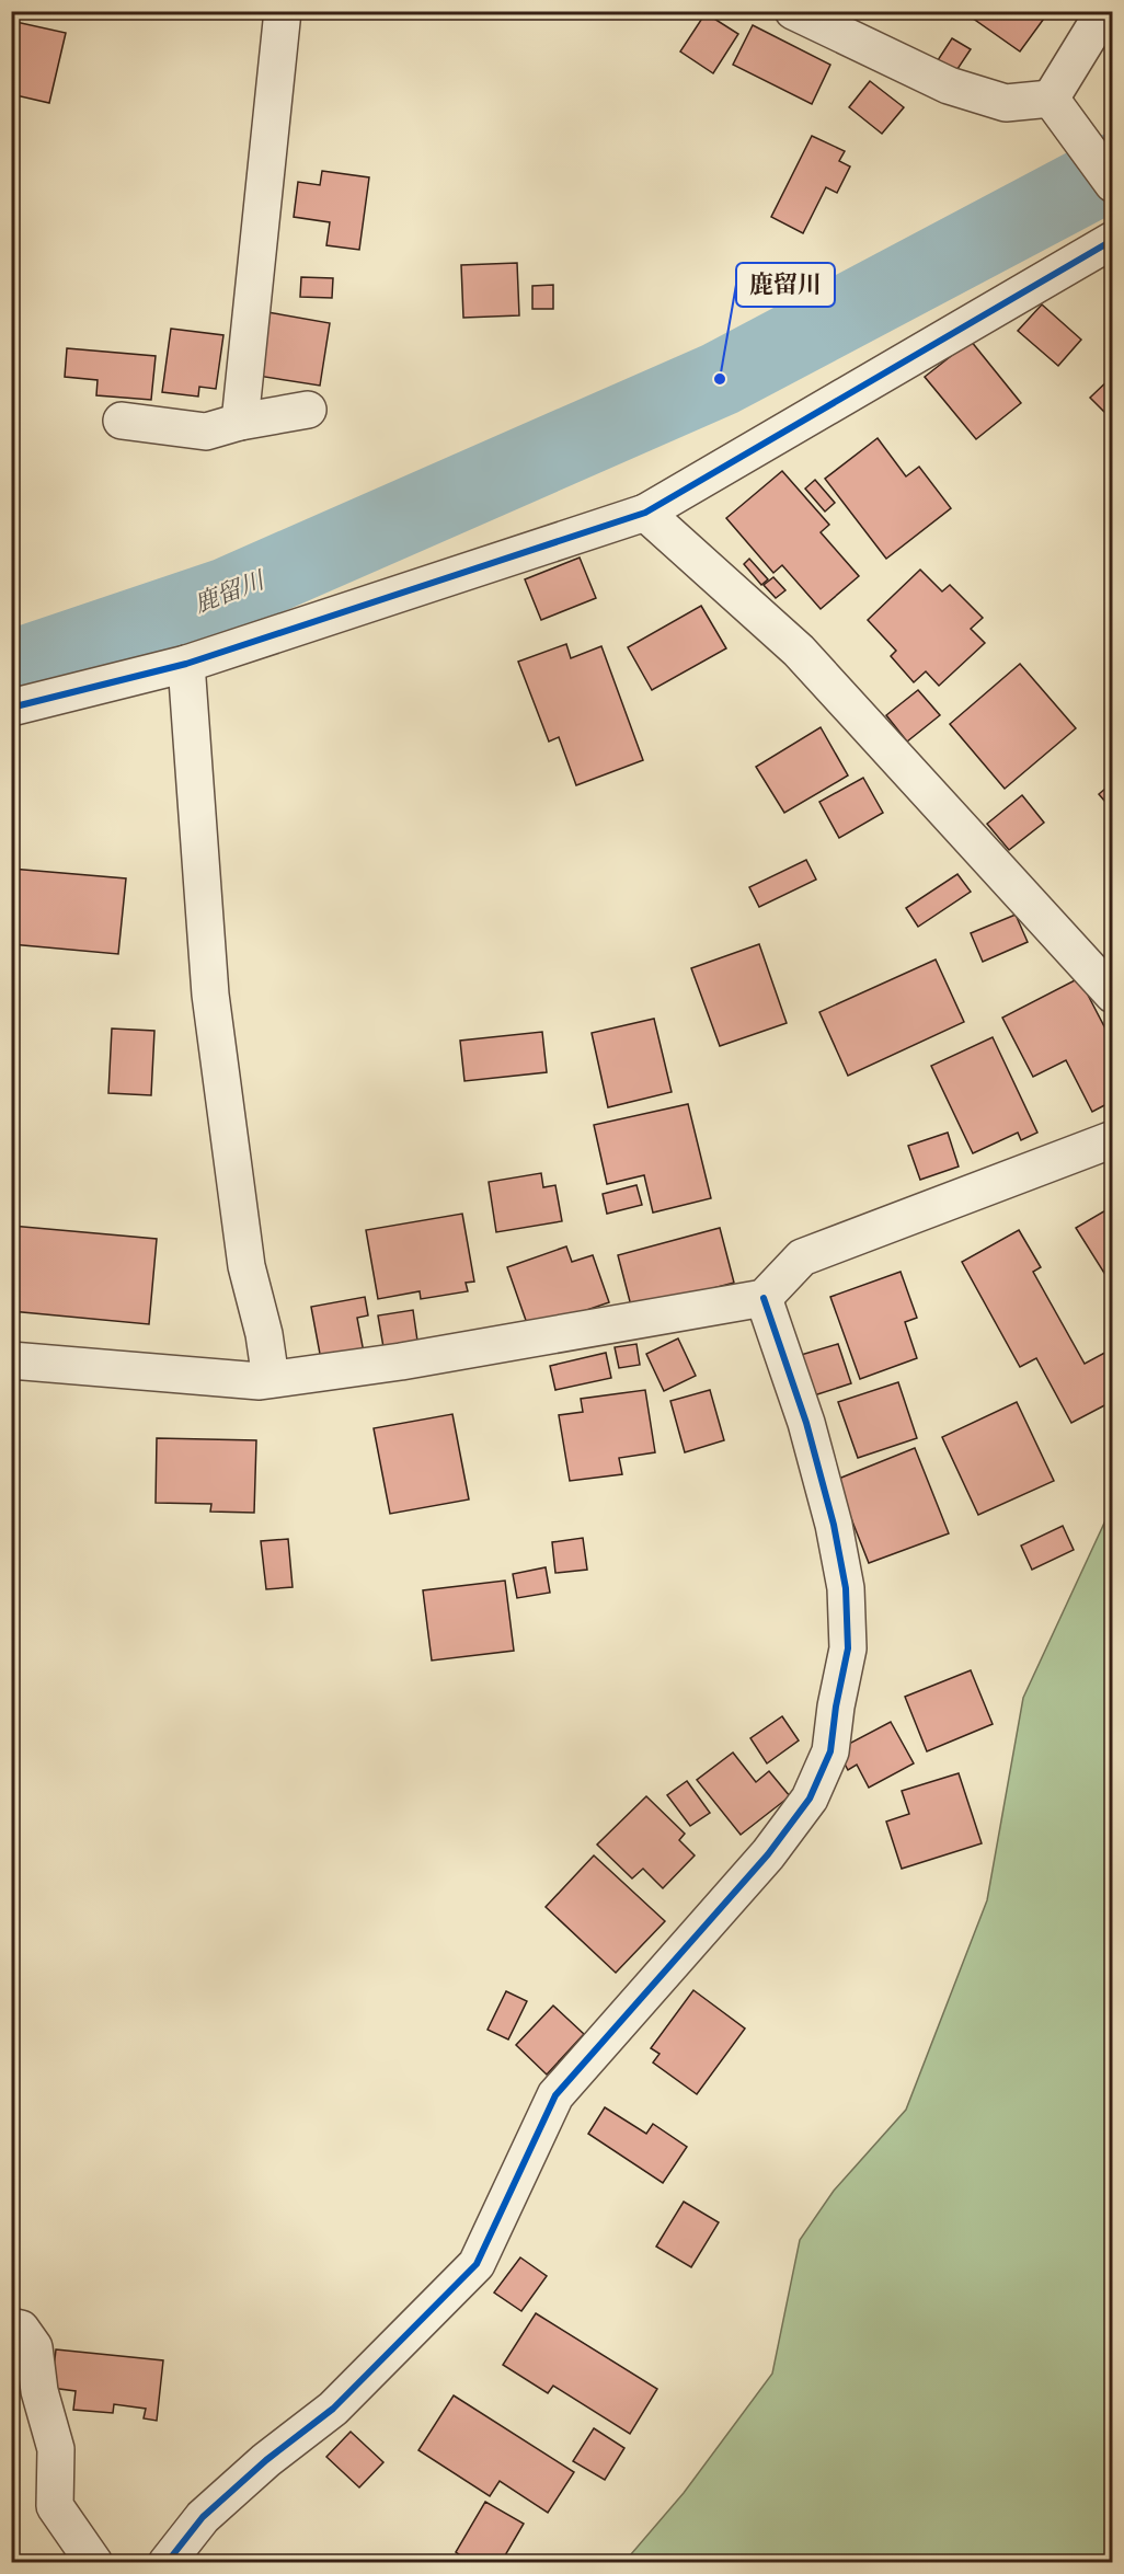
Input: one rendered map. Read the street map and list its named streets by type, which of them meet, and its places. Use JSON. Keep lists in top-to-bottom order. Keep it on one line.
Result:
{"water":["鹿留川"],"places":["鹿留川"]}
